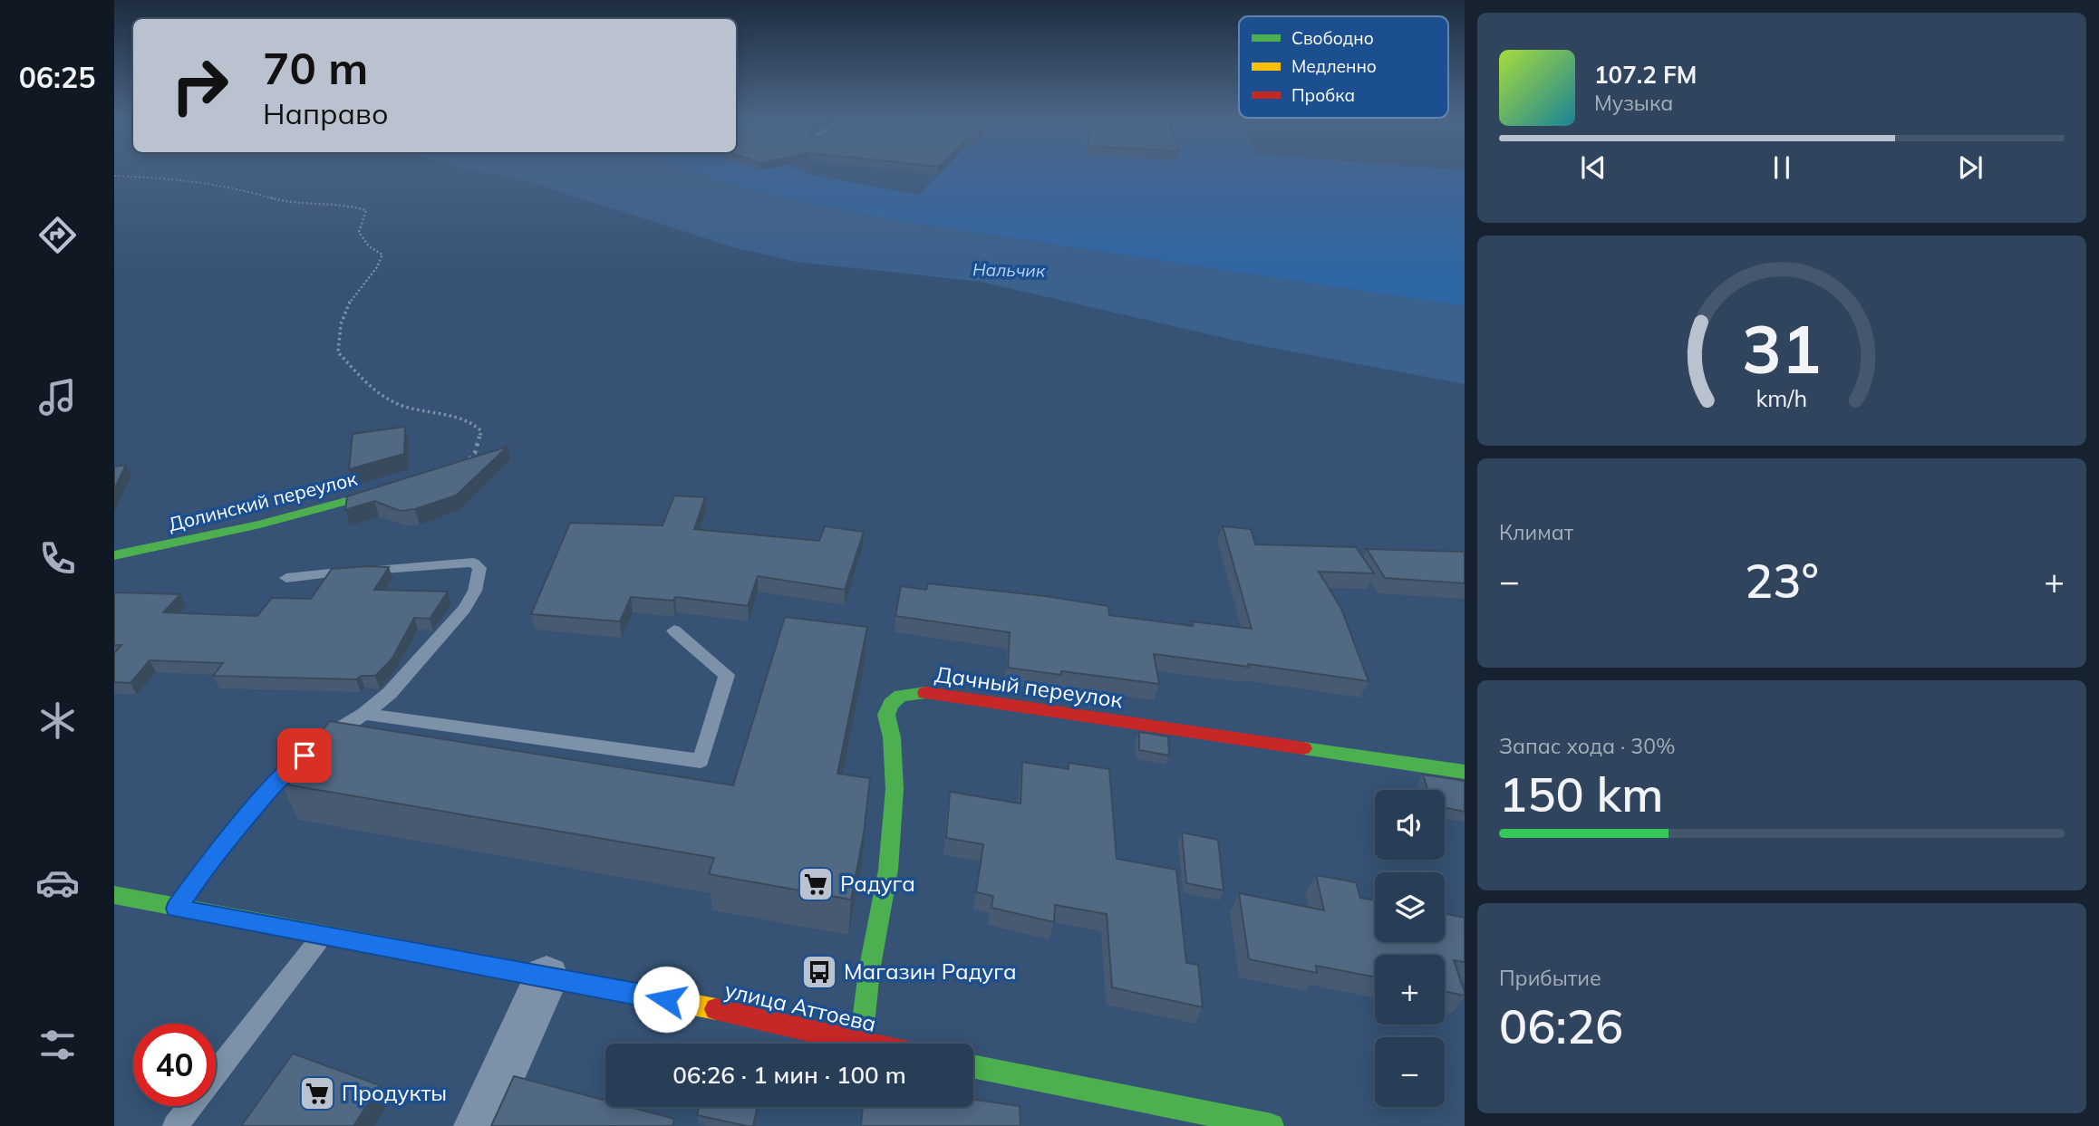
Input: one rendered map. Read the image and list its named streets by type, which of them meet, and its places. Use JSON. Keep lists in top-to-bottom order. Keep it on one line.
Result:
{"streets":{"street":["Долинский переулок","Дачный переулок","улица Аттоева"]},"crossings":[["Дачный переулок","улица Аттоева"]],"water":["Нальчик"],"places":{"supermarket":["Радуга","Продукты"],"bus stop":["Магазин Радуга"]},"legend":["Свободно","Медленно","Пробка"],"page":{"tabs":"06:25","turn":["70 m","Направо"],"song":["107.2 FM","Музыка"],"tile":["Климат",["Запас хода · 30%","150 km"],["Прибытие","06:26"]],"heat":["−","23°","+"],"map_buttons":["+","−"],"limit":"40","trip":"06:26 · 1 мин · 100 m","gauge":["31","km/h"]}}
